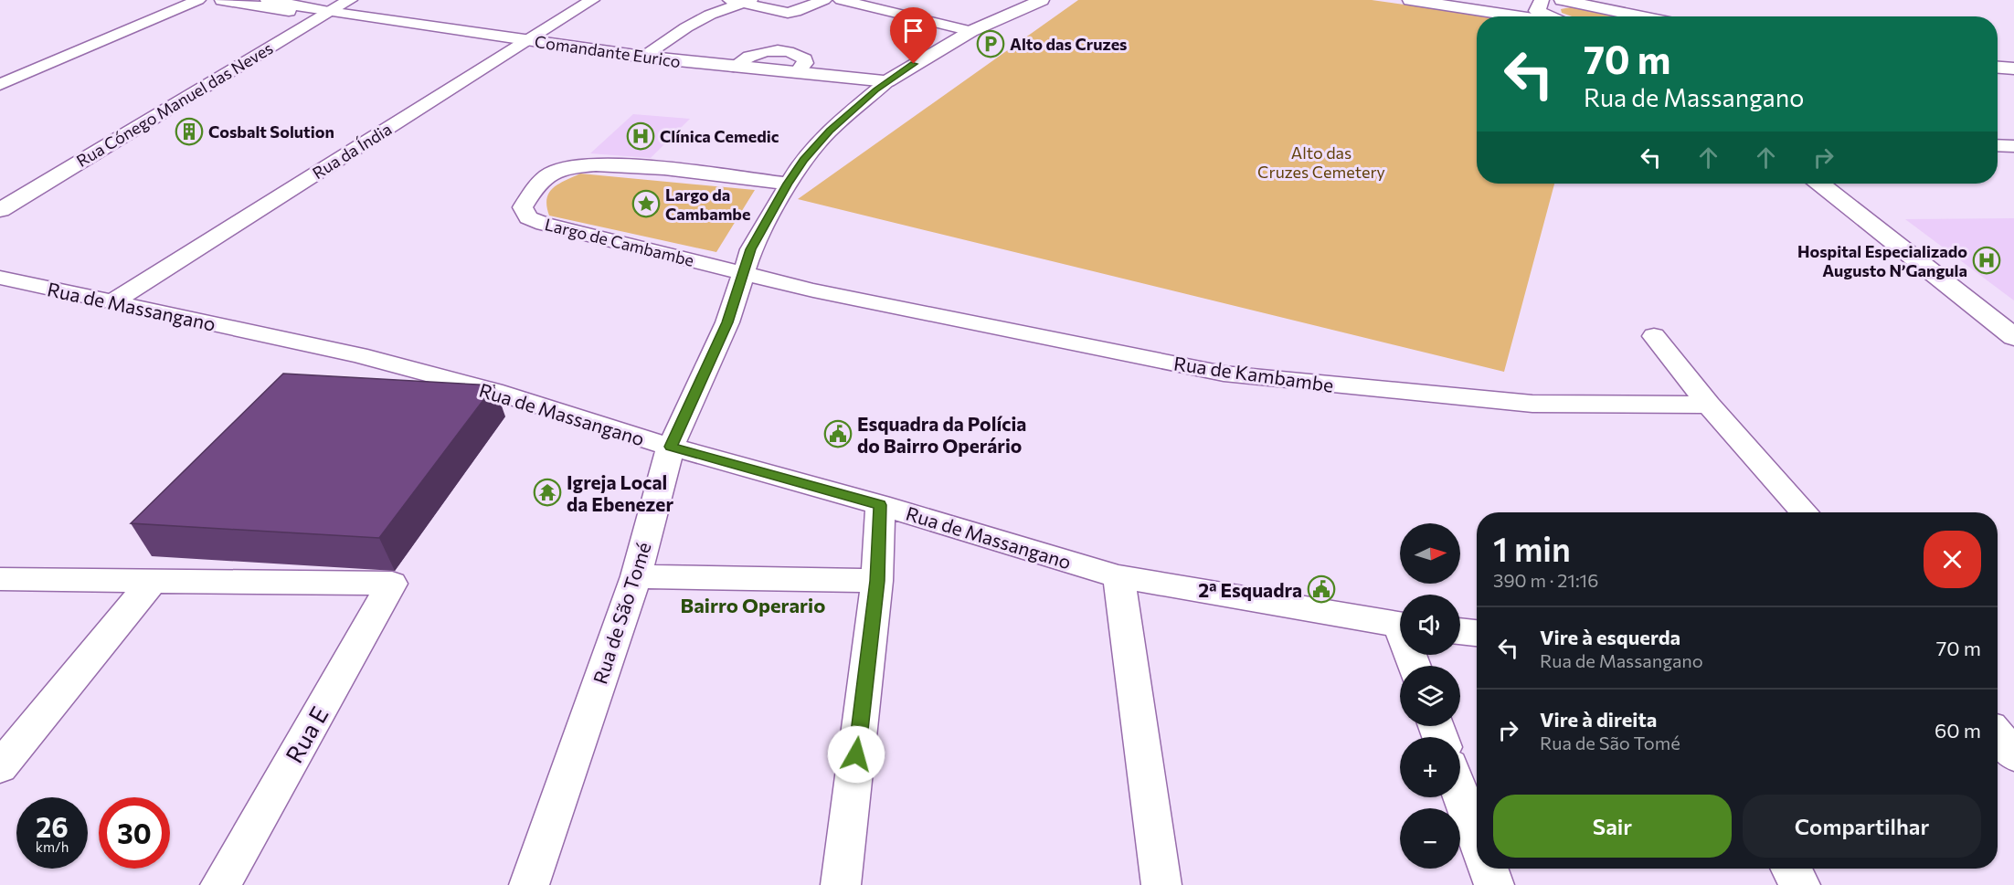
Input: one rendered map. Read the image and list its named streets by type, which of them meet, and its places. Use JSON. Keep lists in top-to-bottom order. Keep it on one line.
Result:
{"streets":{"street":["Comandante Eurico","Rua Cónego Manuel das Neves","Rua da Índia","Largo de Cambambe","Rua de Massangano","Rua de Kambambe","Rua de São Tomé","Rua E"]},"crossings":[["Comandante Eurico","Rua Cónego Manuel das Neves"],["Comandante Eurico","Rua da Índia"],["Comandante Eurico","Rua de São Tomé"],["Rua da Índia","Rua de Massangano"],["Largo de Cambambe","Rua de Kambambe"],["Largo de Cambambe","Rua de São Tomé"],["Rua de Massangano","Rua de São Tomé"],["Rua de Kambambe","Rua de São Tomé"]],"districts":["Bairro Operario"],"parks":["Alto das Cruzes Cemetery"],"places":{"parking":["Alto das Cruzes"],"building":["Cosbalt Solution"],"hospital":["Clínica Cemedic","Hospital Especializado Augusto N’Gangula"],"place":["Largo da Cambambe"],"public building":["Esquadra da Polícia do Bairro Operário","2ª Esquadra"],"temple":["Igreja Local da Ebenezer"]},"north":"right","page":{"turn":["70 m","Rua de Massangano"],"heading":["1 min","390 m · 21:16"],"map_buttons":["+","−"],"list":[{"name":"Vire à esquerda","note":"Rua de Massangano","value":"70 m"},{"name":"Vire à direita","note":"Rua de São Tomé","value":"60 m"}],"buttons":["Sair","Compartilhar"],"speed":"26 km/h","limit":"30"}}
